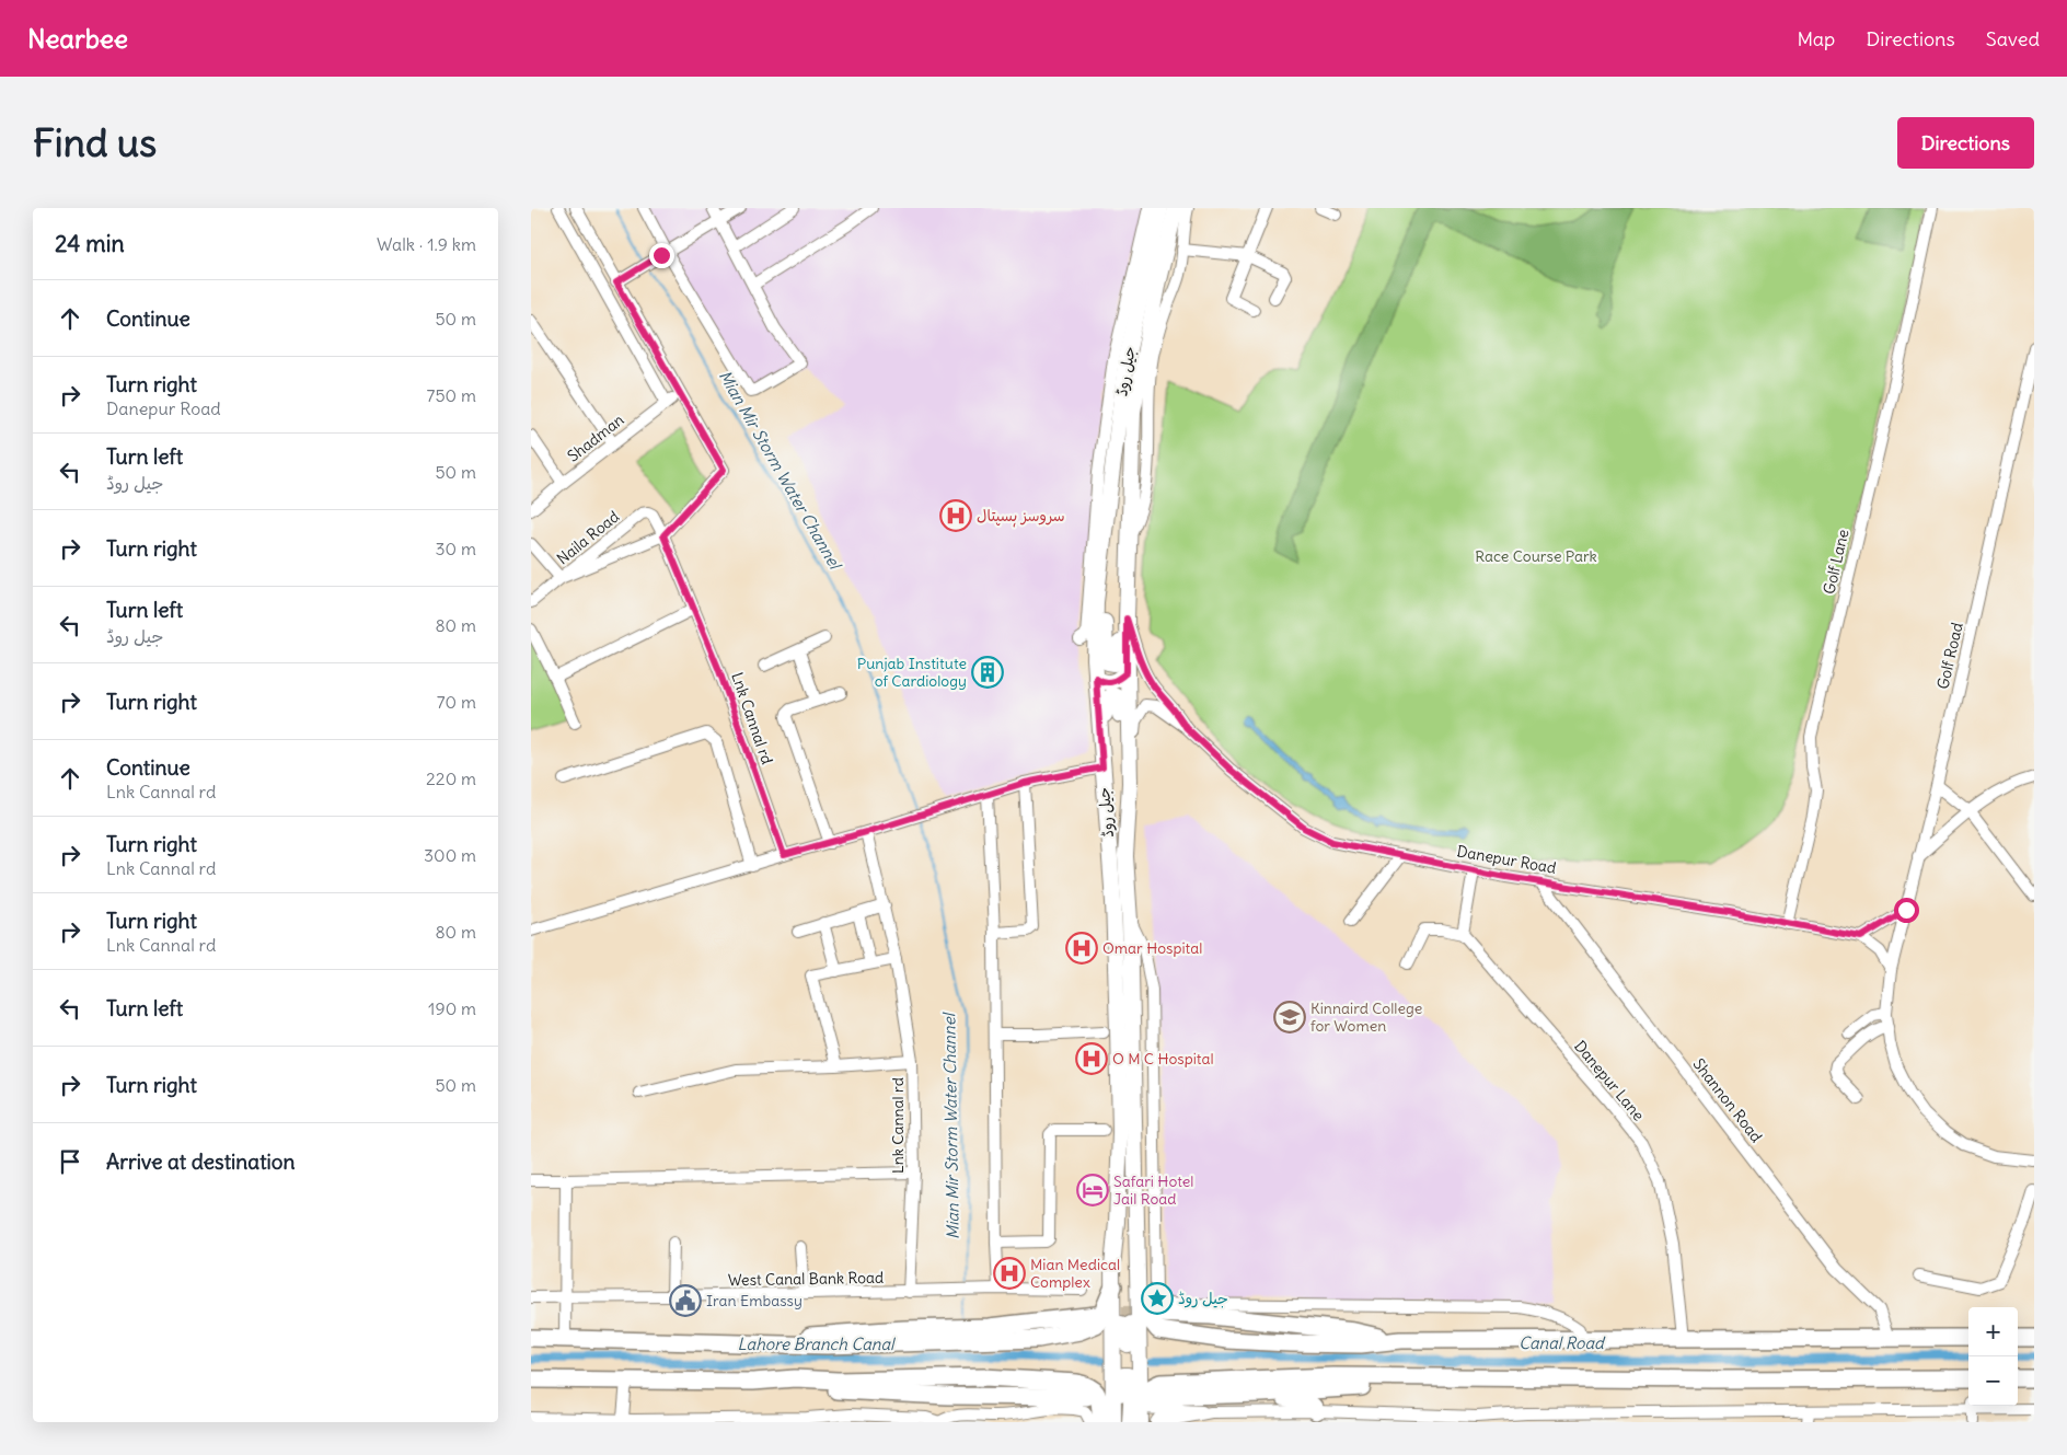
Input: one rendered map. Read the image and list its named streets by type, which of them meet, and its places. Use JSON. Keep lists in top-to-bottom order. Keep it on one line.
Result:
{"streets":{"main road":["جیل روڈ"],"street":["Shadman","Naila Road","Golf Lane","Golf Road","Lnk Cannal rd","Danepur Road","Danepur Lane","Shannon Road","West Canal Bank Road"]},"crossings":[["جیل روڈ","Danepur Road"],["Naila Road","Lnk Cannal rd"],["Golf Lane","Danepur Road"],["Lnk Cannal rd","West Canal Bank Road"],["Danepur Road","Shannon Road"]],"water":["Mian Mir Storm Water Channel","Canal Road","Lahore Branch Canal"],"parks":["Race Course Park"],"places":{"hospital":["سروسز ہسپتال","Omar Hospital","O M C Hospital","Mian Medical Complex"],"building":["Punjab Institute of Cardiology"],"school or university":["Kinnaird College for Women"],"hotel":["Safari Hotel Jail Road"],"place":["جیل روڈ"],"public building":["Iran Embassy"]},"page":{"header":"Nearbee","nav":["Map","Directions","Saved"],"buttons":"Directions","title":"Find us","heading":["24 min","Walk · 1.9 km"],"list":[["Continue","50 m"],["Turn right","Danepur Road","750 m"],["Turn left","جیل روڈ","50 m"],["Turn right","30 m"],["Turn left","جیل روڈ","80 m"],["Turn right","70 m"],["Continue","Lnk Cannal rd","220 m"],["Turn right","Lnk Cannal rd","300 m"],["Turn right","Lnk Cannal rd","80 m"],["Turn left","190 m"],["Turn right","50 m"],"Arrive at destination"],"map_buttons":["+","−"]}}
